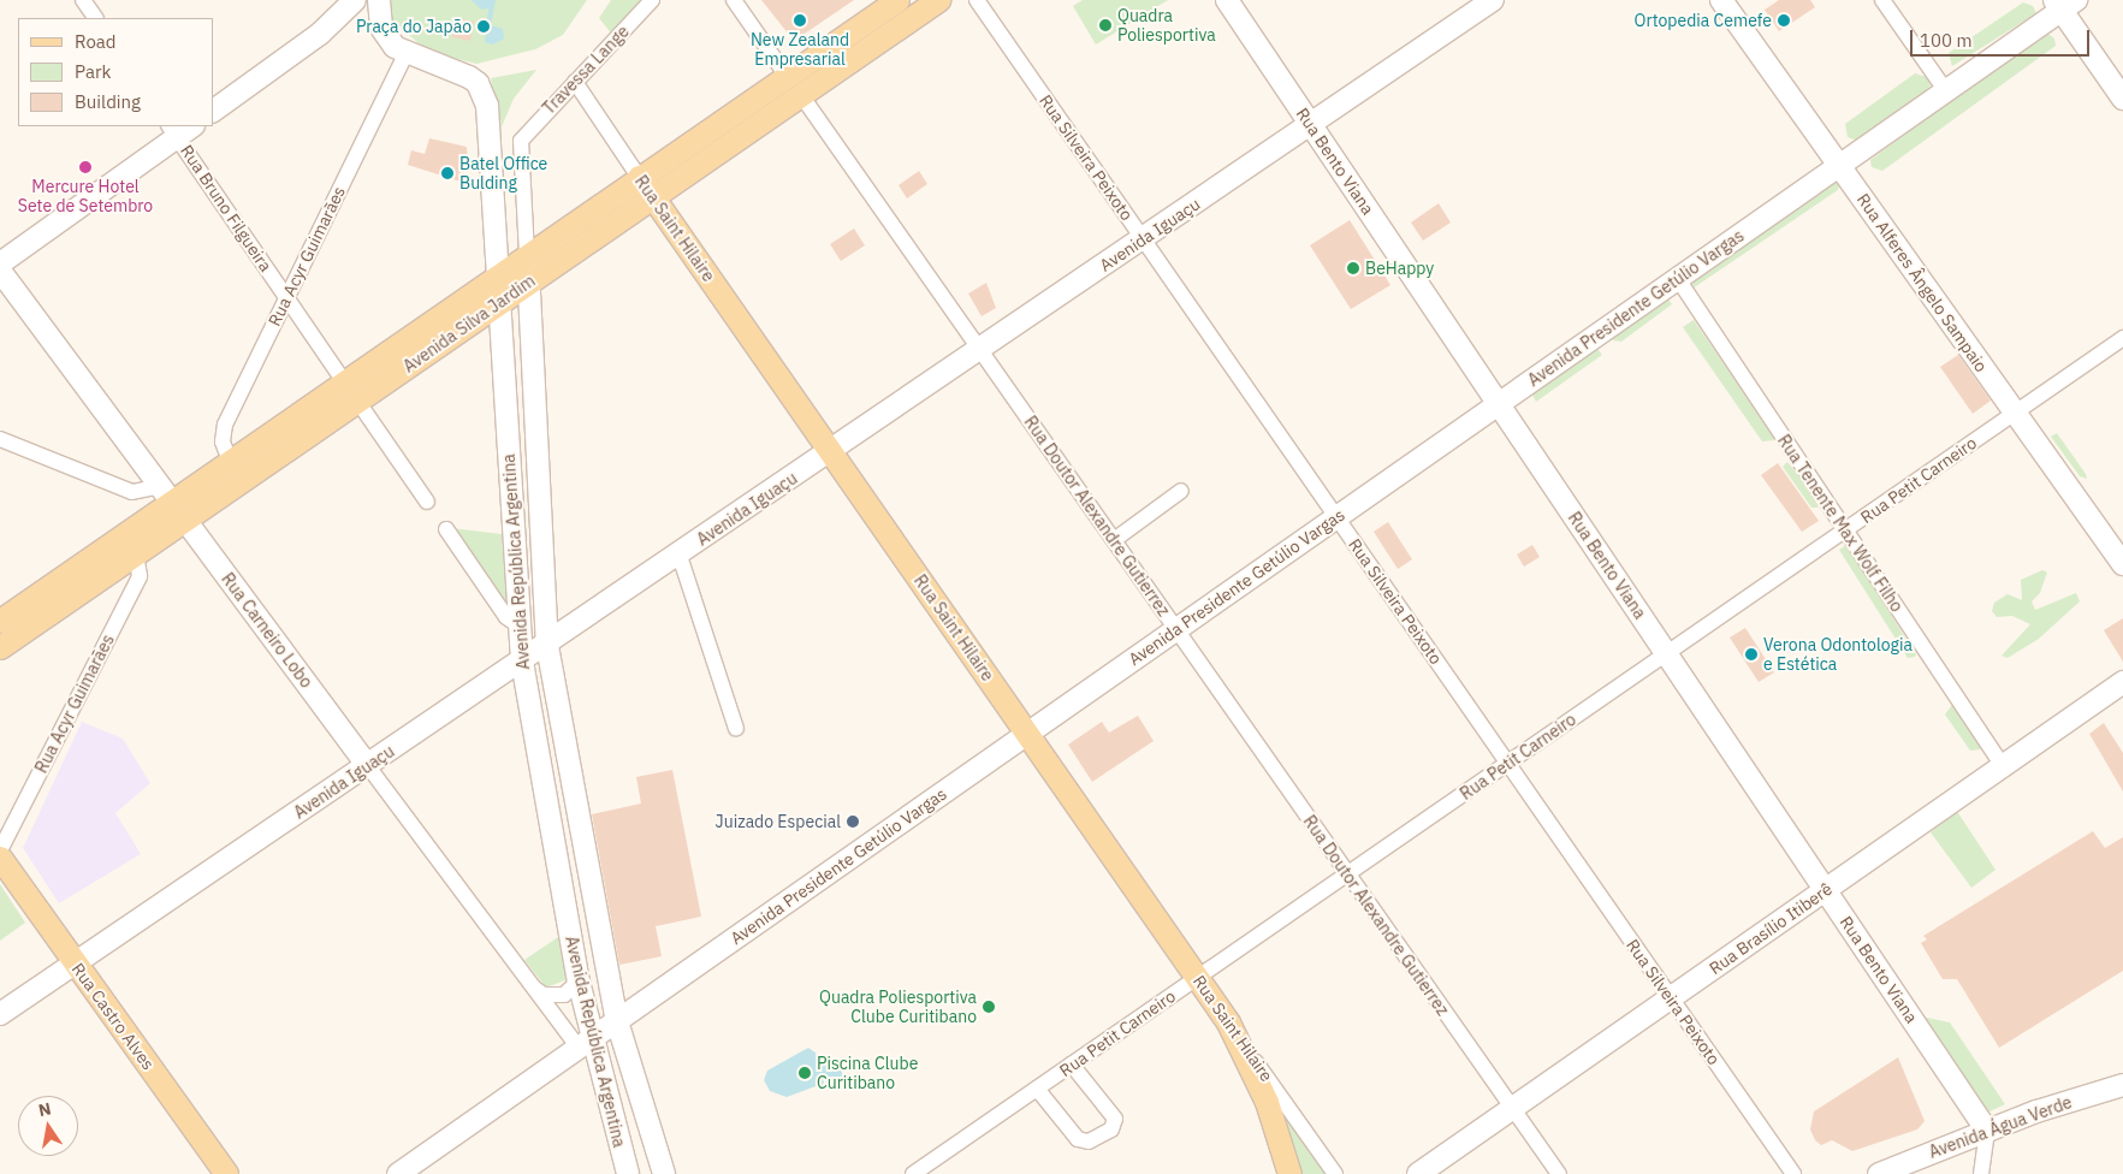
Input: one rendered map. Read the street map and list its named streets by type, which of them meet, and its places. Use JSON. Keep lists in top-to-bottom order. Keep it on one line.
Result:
{"streets":{"main road":["Rua Bento Viana","Rua Saint Hilaire","Avenida Iguaçu","Rua Alferes Ângelo Sampaio","Avenida Presidente Getúlio Vargas","Avenida Silva Jardim","Avenida República Argentina","Rua Carneiro Lobo","Rua Brasílio Itiberê","Rua Castro Alves","Avenida Água Verde"],"street":["Travessa Lange","Rua Silveira Peixoto","Rua Bruno Filgueira","Rua Acyr Guimarães","Rua Petit Carneiro","Rua Doutor Alexandre Gutierrez","Rua Tenente Max Wolf Filho"]},"crossings":[["Travessa Lange","Rua Saint Hilaire"],["Travessa Lange","Avenida República Argentina"],["Rua Silveira Peixoto","Avenida Iguaçu"],["Rua Silveira Peixoto","Avenida Presidente Getúlio Vargas"],["Rua Silveira Peixoto","Rua Petit Carneiro"],["Rua Silveira Peixoto","Rua Brasílio Itiberê"],["Rua Bento Viana","Avenida Iguaçu"],["Rua Bento Viana","Avenida Presidente Getúlio Vargas"],["Rua Bento Viana","Rua Petit Carneiro"],["Rua Bento Viana","Rua Brasílio Itiberê"],["Rua Bento Viana","Avenida Água Verde"],["Rua Bruno Filgueira","Rua Acyr Guimarães"],["Rua Bruno Filgueira","Avenida Silva Jardim"],["Rua Saint Hilaire","Avenida Iguaçu"],["Rua Saint Hilaire","Avenida Presidente Getúlio Vargas"],["Rua Saint Hilaire","Avenida Silva Jardim"],["Rua Saint Hilaire","Rua Petit Carneiro"],["Avenida Iguaçu","Rua Doutor Alexandre Gutierrez"],["Avenida Iguaçu","Avenida República Argentina"],["Avenida Iguaçu","Rua Carneiro Lobo"],["Avenida Iguaçu","Rua Castro Alves"],["Rua Acyr Guimarães","Avenida Silva Jardim"],["Rua Acyr Guimarães","Avenida República Argentina"],["Rua Alferes Ângelo Sampaio","Avenida Presidente Getúlio Vargas"],["Rua Alferes Ângelo Sampaio","Rua Petit Carneiro"],["Avenida Presidente Getúlio Vargas","Rua Doutor Alexandre Gutierrez"],["Avenida Presidente Getúlio Vargas","Rua Tenente Max Wolf Filho"],["Avenida Presidente Getúlio Vargas","Avenida República Argentina"],["Avenida Presidente Getúlio Vargas","Rua Carneiro Lobo"],["Avenida Silva Jardim","Rua Doutor Alexandre Gutierrez"],["Avenida Silva Jardim","Avenida República Argentina"],["Avenida Silva Jardim","Rua Carneiro Lobo"],["Rua Petit Carneiro","Rua Doutor Alexandre Gutierrez"],["Rua Petit Carneiro","Rua Tenente Max Wolf Filho"],["Rua Doutor Alexandre Gutierrez","Rua Brasílio Itiberê"],["Rua Tenente Max Wolf Filho","Rua Brasílio Itiberê"],["Avenida República Argentina","Rua Carneiro Lobo"]],"places":["New Zealand Empresarial","Ortopedia Cemefe","Quadra Poliesportiva","Praça do Japão","Mercure Hotel Sete de Setembro","Batel Office Bulding","BeHappy","Verona Odontologia e Estética","Juizado Especial","Quadra Poliesportiva Clube Curitibano","Piscina Clube Curitibano"],"legend":["Road","Park","Building"],"scale_bar":"100 m","north":"top"}
